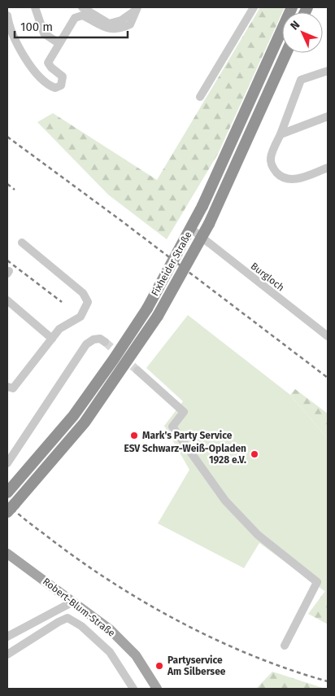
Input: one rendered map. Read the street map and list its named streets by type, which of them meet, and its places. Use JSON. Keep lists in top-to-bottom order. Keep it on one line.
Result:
{"streets":{"highway":["Fixheider Straße"],"main road":["Robert-Blum-Straße"],"street":["Burgloch"]},"places":["Mark's Party Service","ESV Schwarz-Weiß-Opladen 1928 e.V.","Partyservice Am Silbersee"],"scale_bar":"100 m","north":"top left"}
